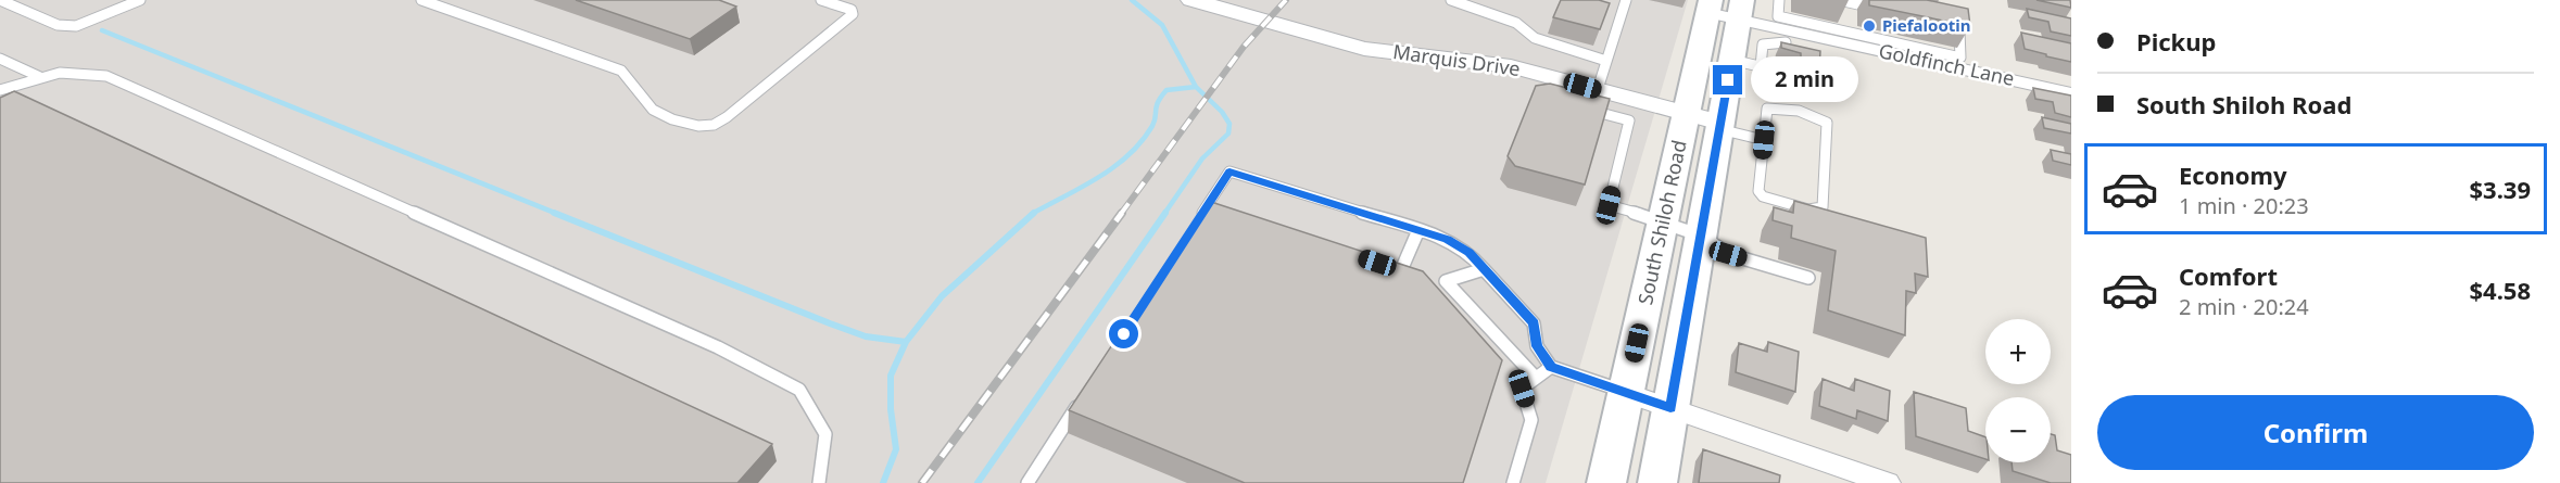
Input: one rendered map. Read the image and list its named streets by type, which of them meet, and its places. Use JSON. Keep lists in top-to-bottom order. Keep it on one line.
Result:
{"streets":{"main road":["South Shiloh Road"],"street":["Marquis Drive","Goldfinch Lane"]},"crossings":[["Marquis Drive","South Shiloh Road"],["Goldfinch Lane","South Shiloh Road"]],"places":["Piefalootin"],"page":{"banner":["Pickup","South Shiloh Road"],"bubble":"2 min","list":[{"name":"Economy","note":"1 min · 20:23","value":"$3.39"},{"name":"Comfort","note":"2 min · 20:24","value":"$4.58"}],"map_buttons":["+","−"],"buttons":"Confirm"}}
